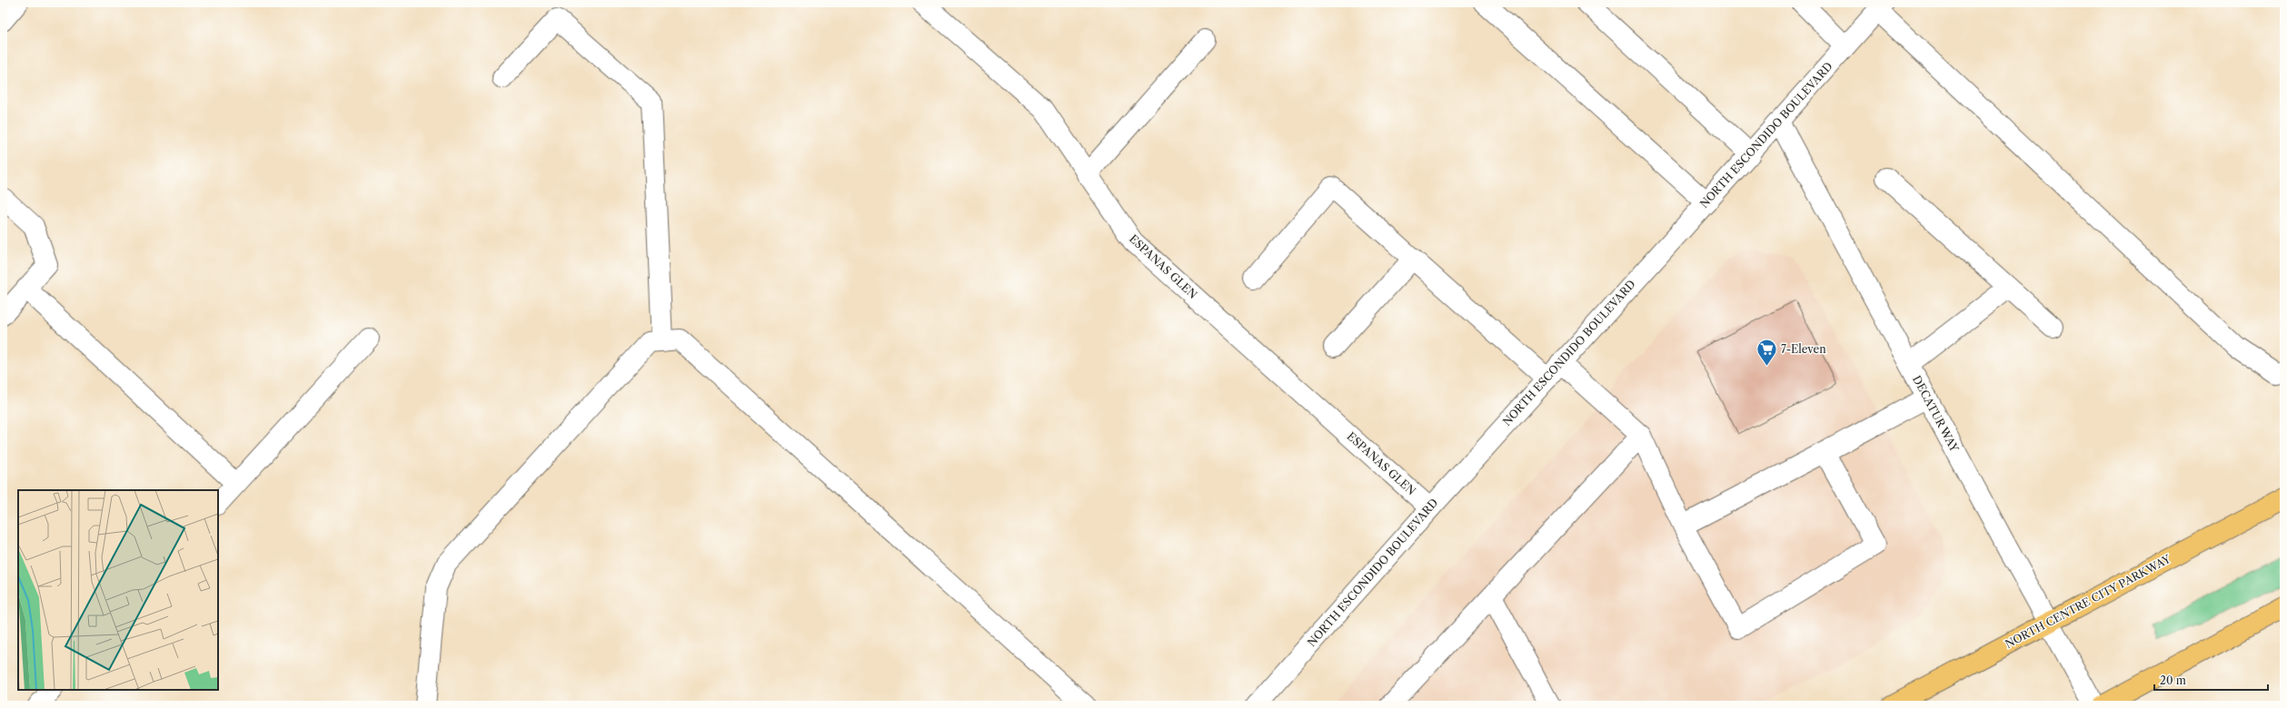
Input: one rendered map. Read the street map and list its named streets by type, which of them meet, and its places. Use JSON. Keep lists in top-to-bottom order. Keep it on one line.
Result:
{"streets":{"highway":["NORTH CENTRE CITY PARKWAY"],"street":["NORTH ESCONDIDO BOULEVARD","ESPANAS GLEN","DECATUR WAY"]},"crossings":[["NORTH ESCONDIDO BOULEVARD","ESPANAS GLEN"],["NORTH ESCONDIDO BOULEVARD","DECATUR WAY"],["DECATUR WAY","NORTH CENTRE CITY PARKWAY"]],"places":{"supermarket":["7-Eleven"]},"scale_bar":"20 m"}
